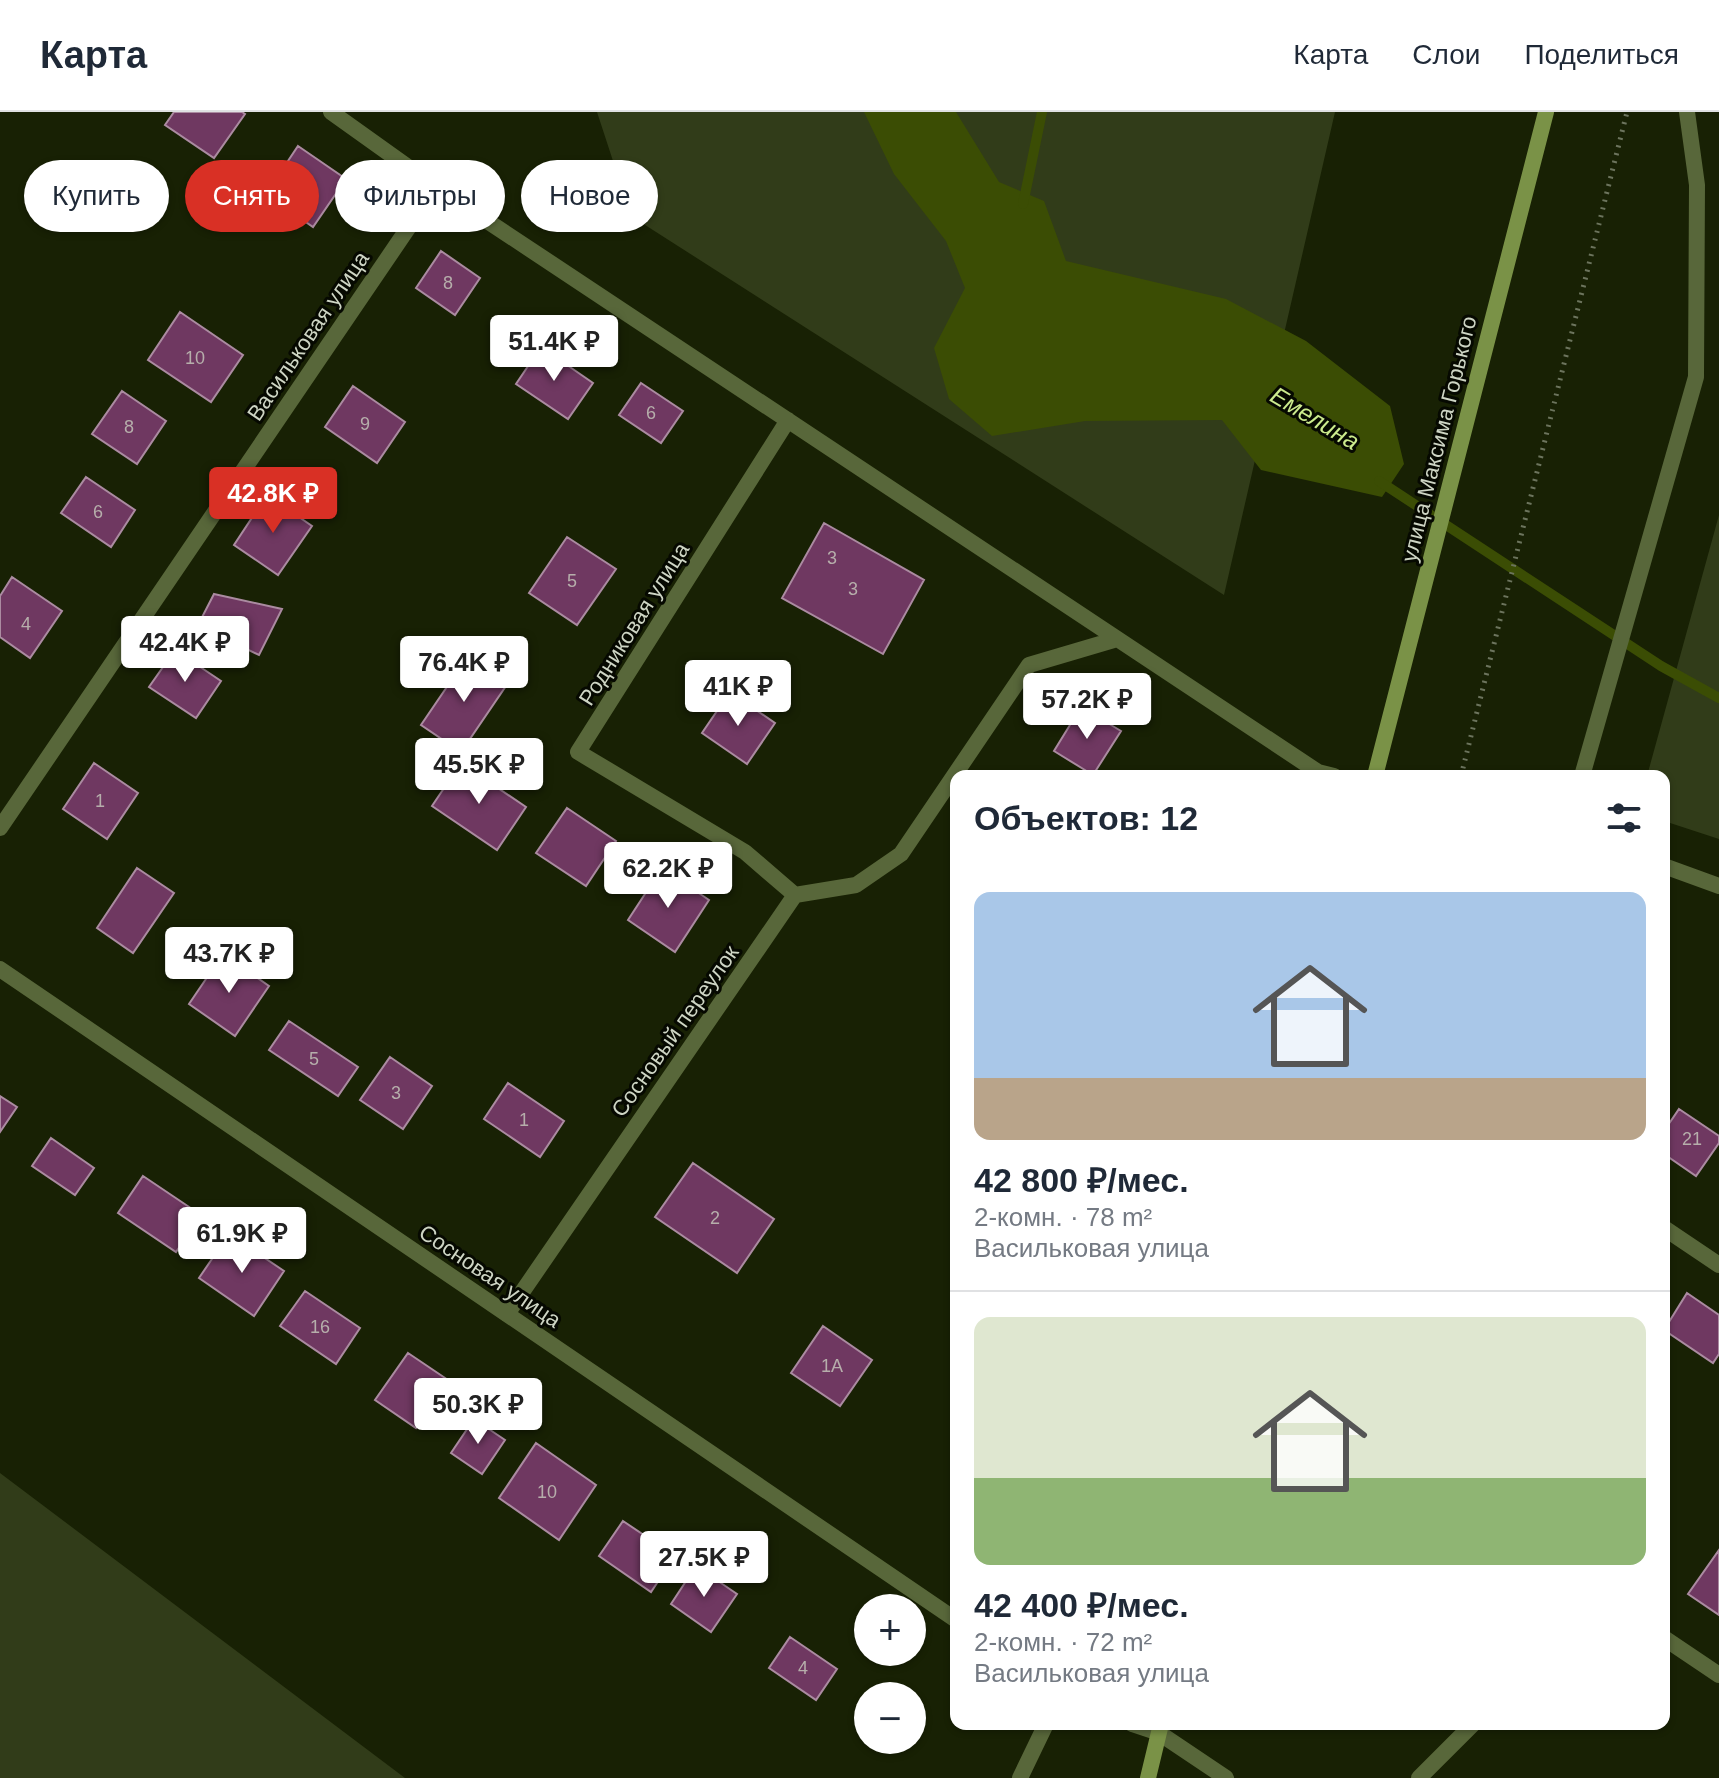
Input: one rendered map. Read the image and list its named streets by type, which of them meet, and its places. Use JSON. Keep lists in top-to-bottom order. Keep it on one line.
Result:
{"streets":{"main road":["улица Максима Горького"],"street":["Васильковая улица","Родниковая улица","Сосновый переулок","Сосновая улица"]},"crossings":[["Родниковая улица","Сосновый переулок"],["Сосновый переулок","Сосновая улица"]],"water":["Емелина"],"house_numbers":["8","10","6","9","8","6","3","5","3","4","1","5","3","1","21","2","16","1А","10","4"],"page":{"header":"Карта","nav":["Карта","Слои","Поделиться"],"chip":["Купить","Снять","Фильтры","Новое"],"price":["51.4K ₽","42.8K ₽","42.4K ₽","76.4K ₽","41K ₽","57.2K ₽","45.5K ₽","62.2K ₽","43.7K ₽","61.9K ₽","50.3K ₽","27.5K ₽"],"heading":"Объектов: 12","list":[{"name":"42 800 ₽/мес.","note":"2-комн. · 78 m² · Васильковая улица"},{"name":"42 400 ₽/мес.","note":"2-комн. · 72 m² · Васильковая улица"}],"map_buttons":["+","−"]}}
